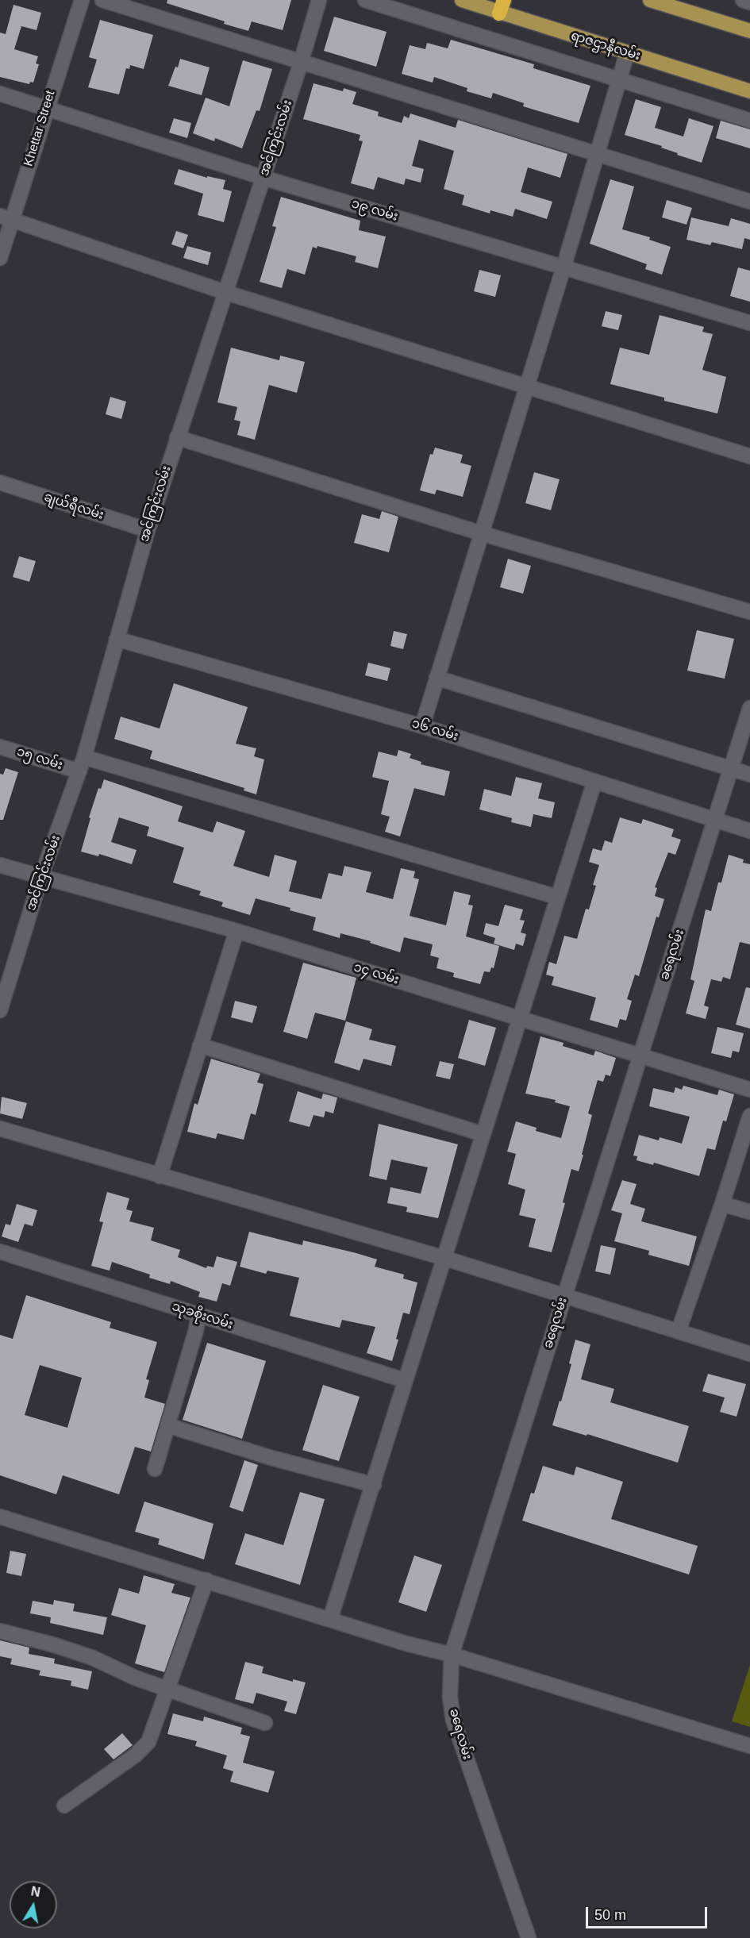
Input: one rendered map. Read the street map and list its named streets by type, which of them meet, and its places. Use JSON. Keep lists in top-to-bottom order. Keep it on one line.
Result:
{"streets":{"main road":["ရာဇဌာနီလမ်း"],"street":["Khettar Street","အင်ကြင်းလမ်း","၁၉ လမ်း","ချယ်ရီလမ်း","၁၆ လမ်း","၁၅ လမ်း","ခရေလမ်း","၁၄ လမ်း","သုခစိုးလမ်း"]},"crossings":[["Khettar Street","၁၉ လမ်း"],["အင်ကြင်းလမ်း","၁၉ လမ်း"],["အင်ကြင်းလမ်း","ချယ်ရီလမ်း"],["အင်ကြင်းလမ်း","၁၆ လမ်း"],["အင်ကြင်းလမ်း","၁၅ လမ်း"],["အင်ကြင်းလမ်း","၁၄ လမ်း"],["၁၆ လမ်း","ခရေလမ်း"],["ခရေလမ်း","၁၄ လမ်း"]],"scale_bar":"50 m","north":"top"}
